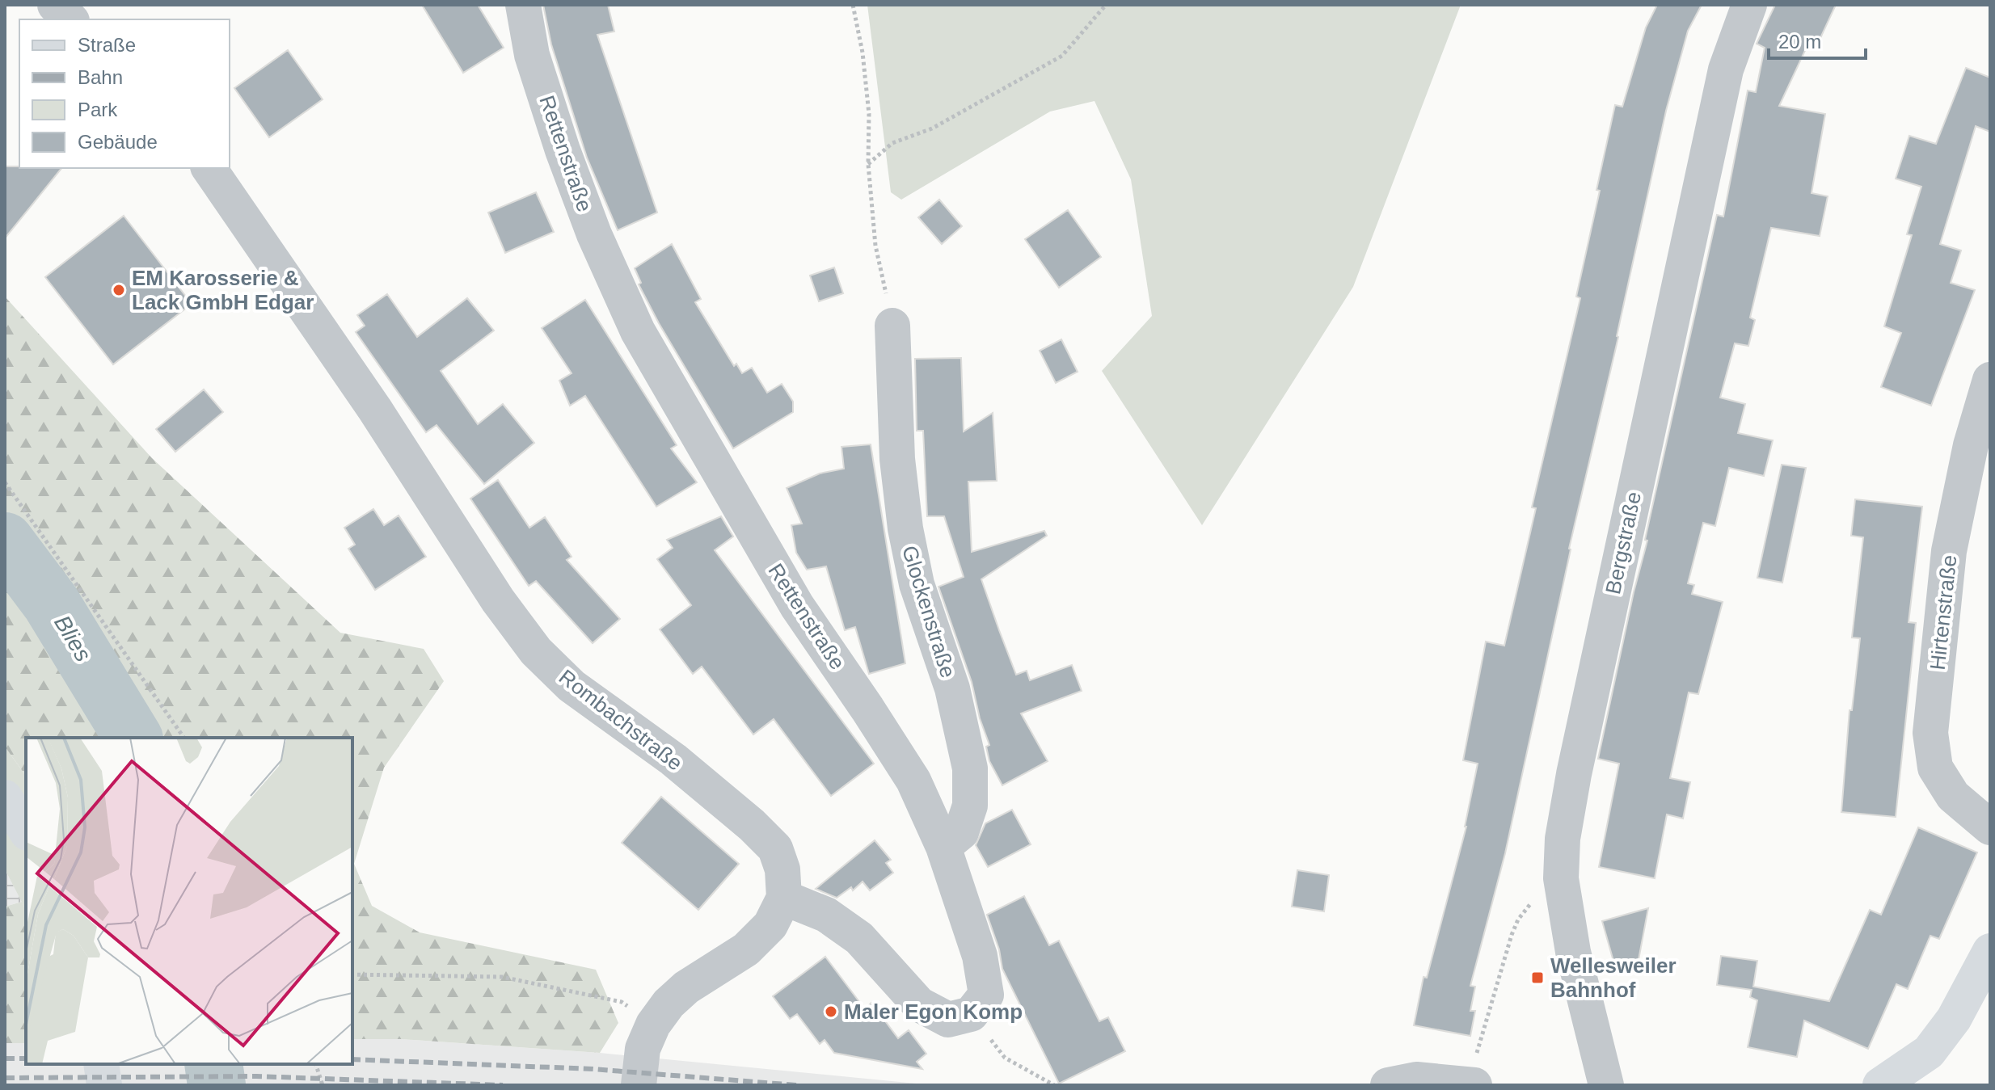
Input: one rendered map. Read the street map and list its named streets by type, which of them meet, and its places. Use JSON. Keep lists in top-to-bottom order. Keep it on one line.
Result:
{"streets":{"street":["Rettenstraße","Bergstraße","Glockenstraße","Hirtenstraße","Rombachstraße"]},"crossings":[["Rettenstraße","Glockenstraße"]],"water":["Blies"],"places":{"other":["EM Karosserie & Lack GmbH Edgar","Maler Egon Komp"],"transit":["Wellesweiler Bahnhof"]},"legend":["Straße","Bahn","Park","Gebäude"],"scale_bar":"20 m"}
